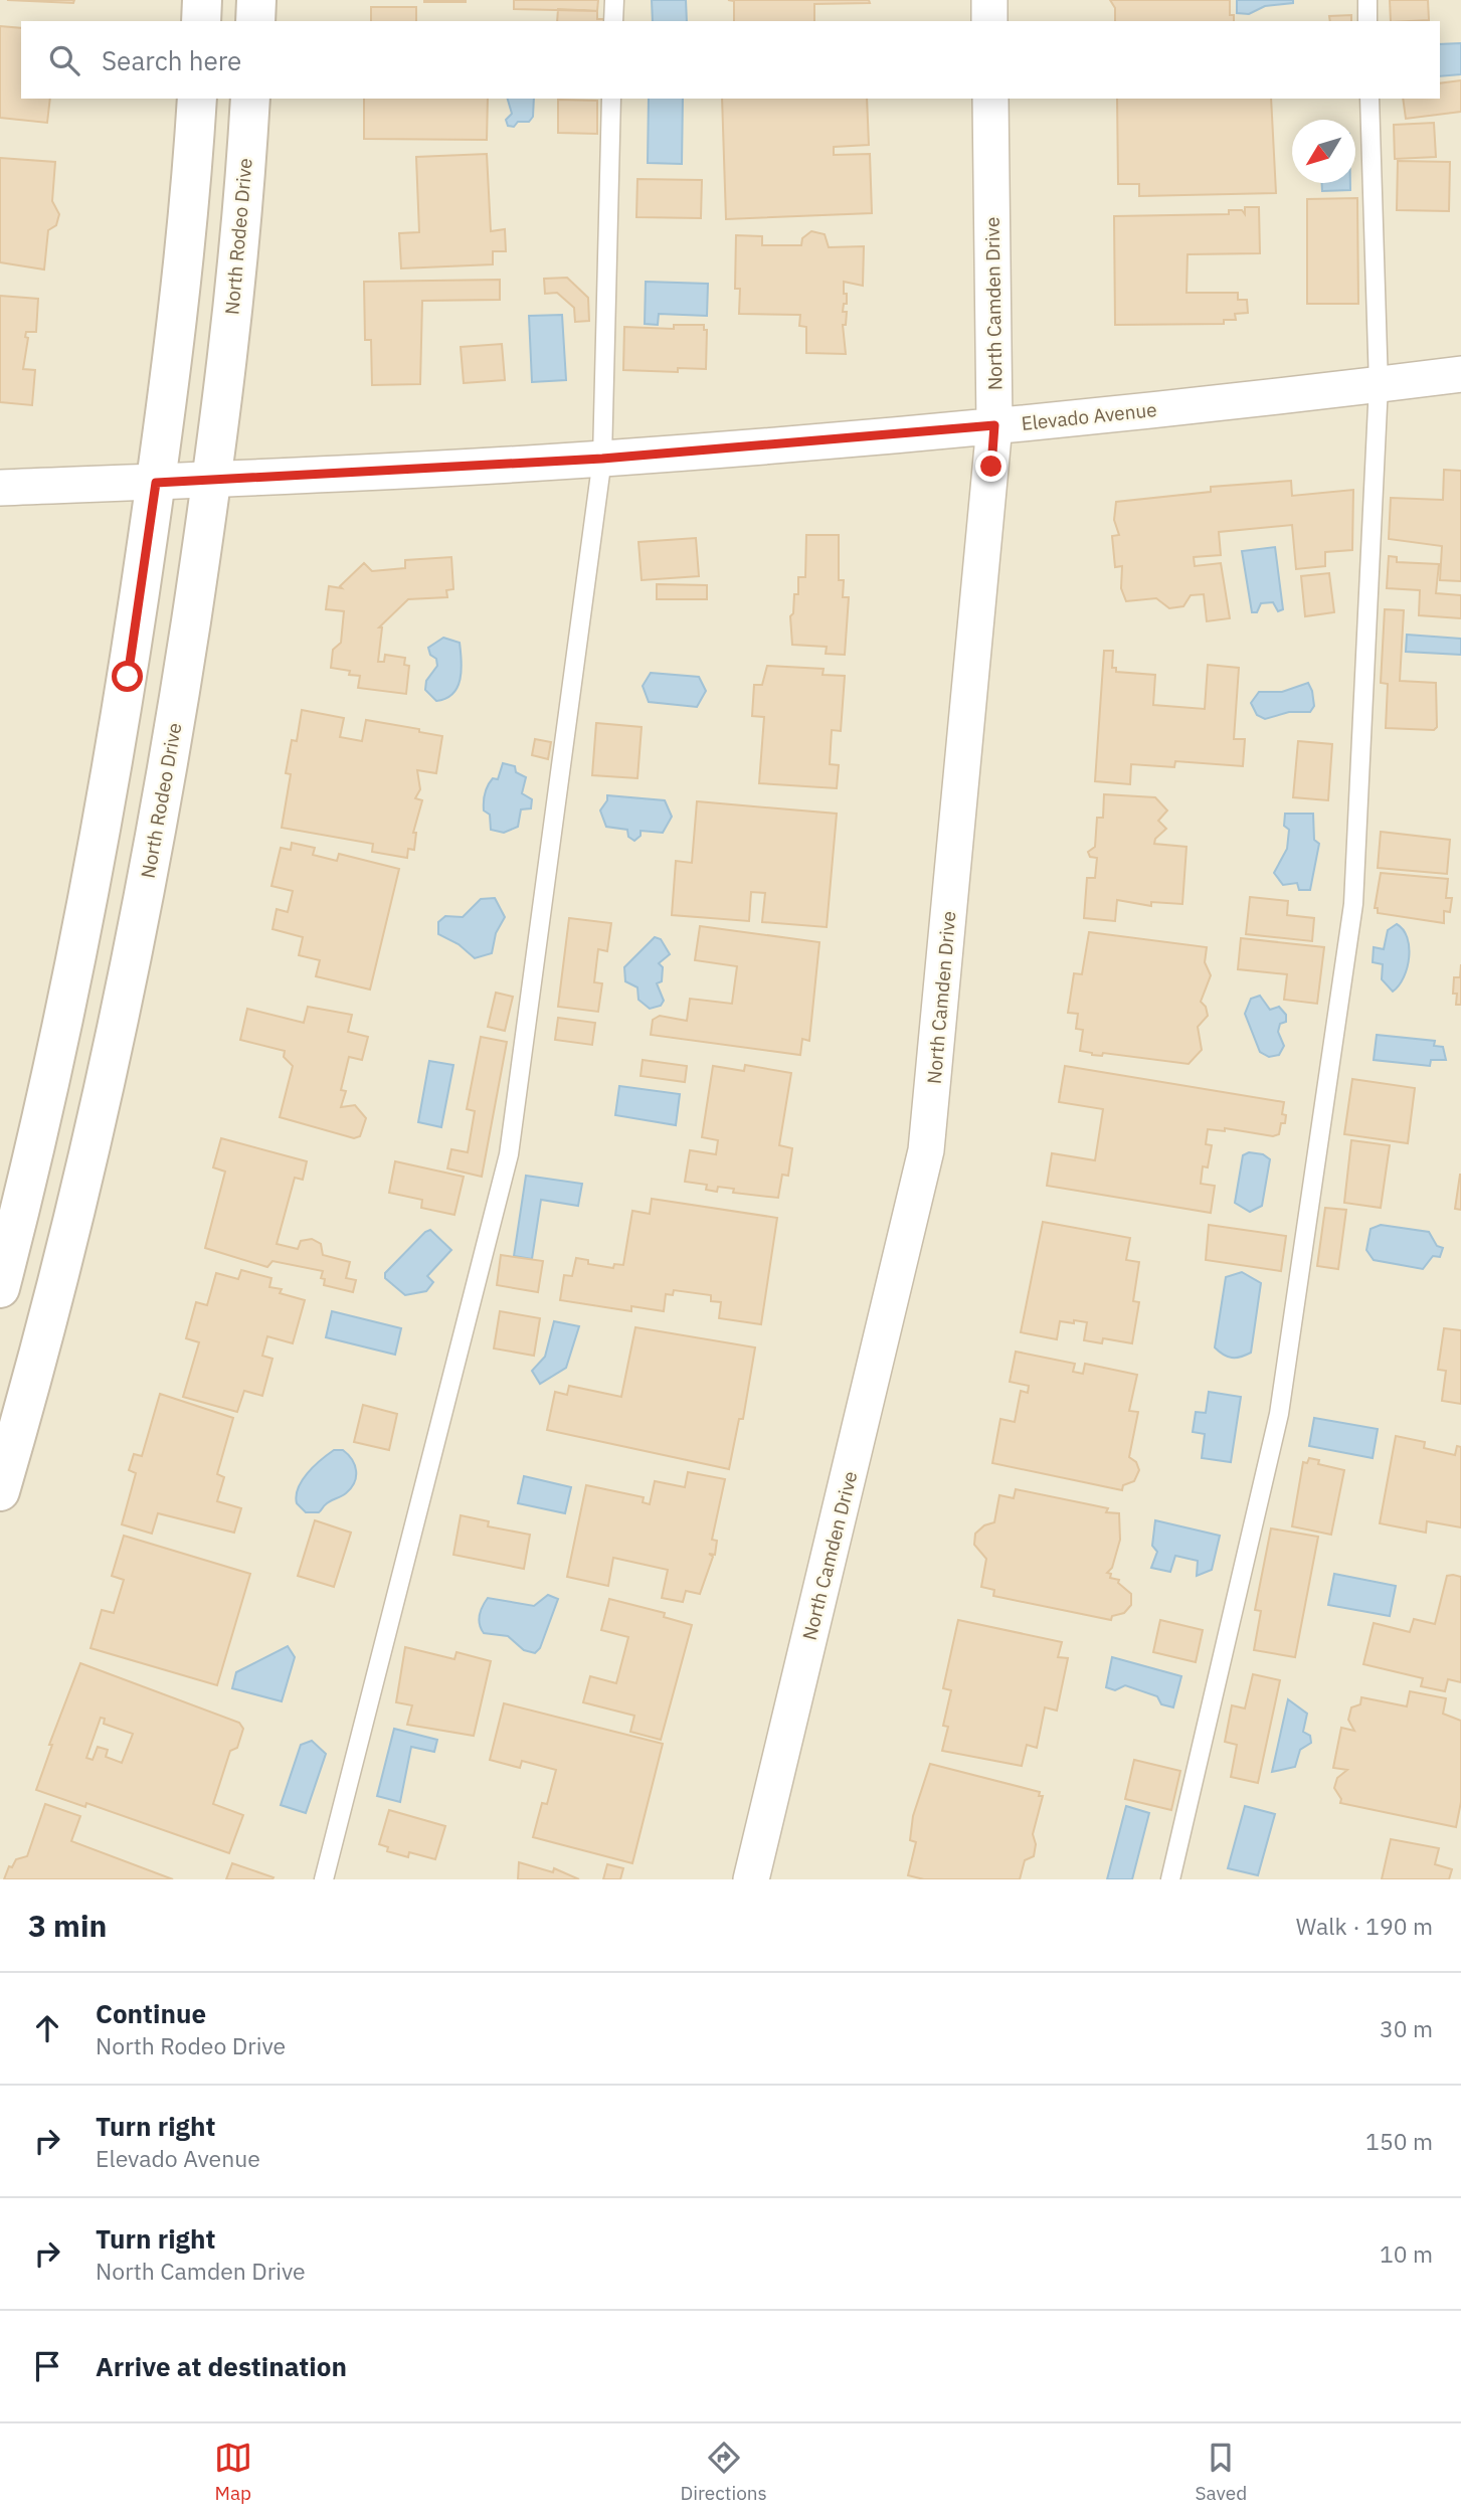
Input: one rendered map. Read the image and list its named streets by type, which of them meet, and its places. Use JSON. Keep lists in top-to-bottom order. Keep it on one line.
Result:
{"streets":{"street":["North Rodeo Drive","North Camden Drive","Elevado Avenue"]},"crossings":[["North Rodeo Drive","Elevado Avenue"],["North Camden Drive","Elevado Avenue"]],"north":"bottom left","page":{"search":"Search here","heading":["3 min","Walk · 190 m"],"list":[["Continue","North Rodeo Drive","30 m"],["Turn right","Elevado Avenue","150 m"],["Turn right","North Camden Drive","10 m"],"Arrive at destination"],"nav":["Map","Directions","Saved"]}}
